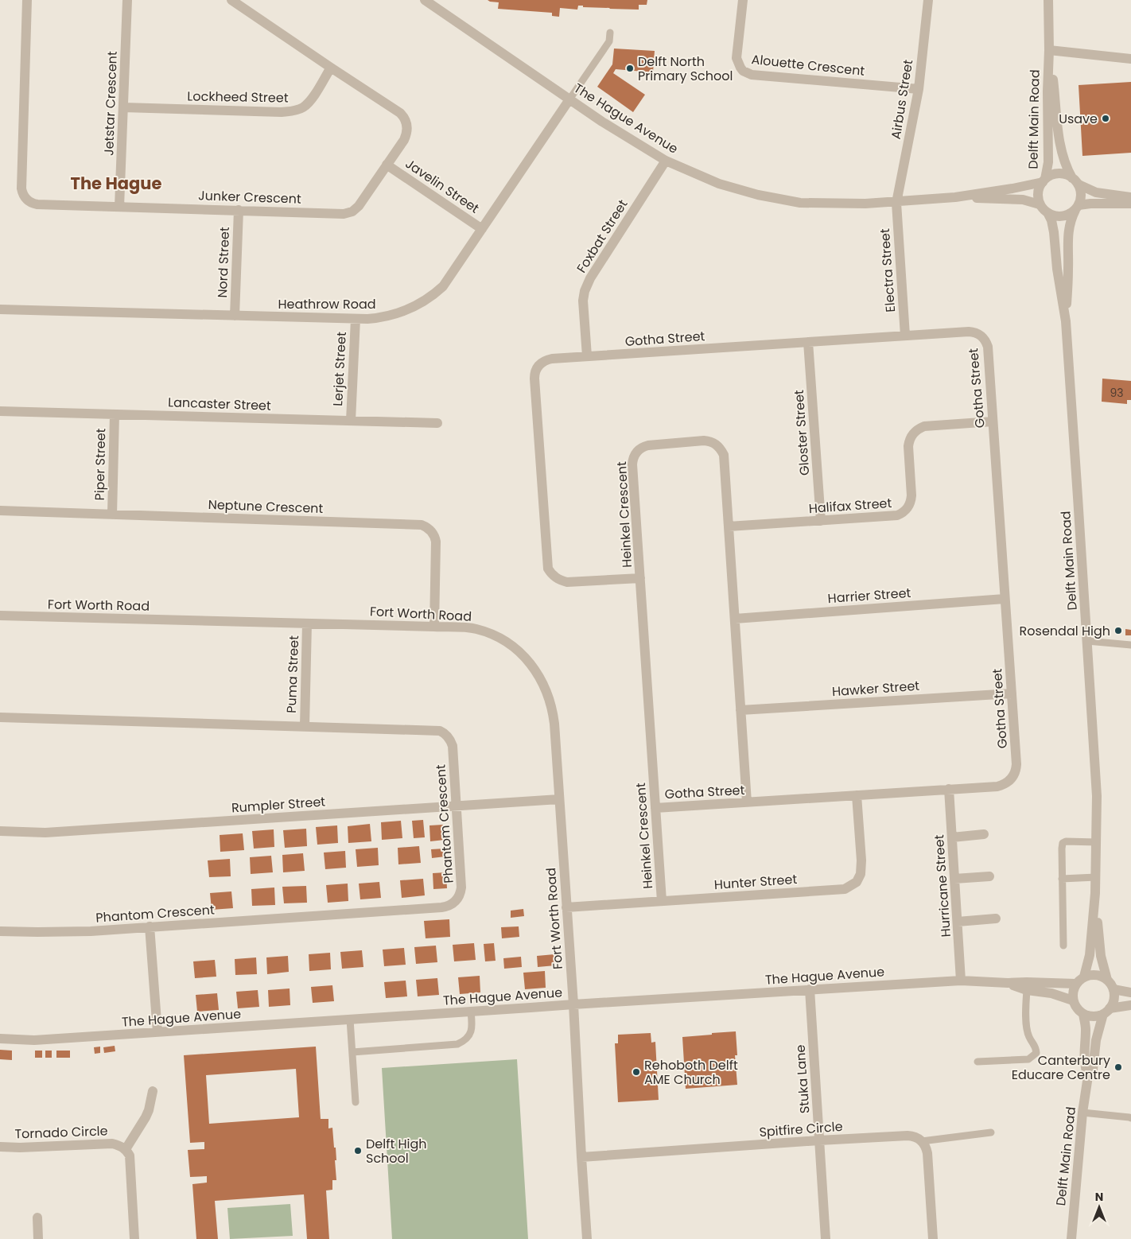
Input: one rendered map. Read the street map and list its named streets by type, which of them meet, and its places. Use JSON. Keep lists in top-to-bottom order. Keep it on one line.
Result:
{"streets":{"street":["Alouette Crescent","Lockheed Street","Airbus Street","Jetstar Crescent","The Hague Avenue","Delft Main Road","Javelin Street","Junker Crescent","Foxbat Street","Nord Street","Electra Street","Heathrow Road","Gotha Street","Lerjet Street","Lancaster Street","Gloster Street","Piper Street","Halifax Street","Neptune Crescent","Heinkel Crescent","Harrier Street","Fort Worth Road","Puma Street","Hawker Street","Rumpler Street","Phantom Crescent","Hunter Street","Hurricane Street","Stuka Lane","Spitfire Circle","Tornado Circle"]},"crossings":[["Alouette Crescent","Airbus Street"],["Lockheed Street","Jetstar Crescent"],["Lockheed Street","Junker Crescent"],["Airbus Street","The Hague Avenue"],["Airbus Street","Electra Street"],["Jetstar Crescent","Junker Crescent"],["The Hague Avenue","Delft Main Road"],["The Hague Avenue","Foxbat Street"],["The Hague Avenue","Electra Street"],["The Hague Avenue","Heathrow Road"],["The Hague Avenue","Fort Worth Road"],["The Hague Avenue","Hurricane Street"],["The Hague Avenue","Stuka Lane"],["Javelin Street","Junker Crescent"],["Javelin Street","Heathrow Road"],["Junker Crescent","Nord Street"],["Foxbat Street","Gotha Street"],["Nord Street","Heathrow Road"],["Electra Street","Gotha Street"],["Heathrow Road","Lerjet Street"],["Gotha Street","Gloster Street"],["Gotha Street","Halifax Street"],["Gotha Street","Heinkel Crescent"],["Gotha Street","Harrier Street"],["Gotha Street","Hawker Street"],["Gotha Street","Hunter Street"],["Gotha Street","Hurricane Street"],["Lerjet Street","Lancaster Street"],["Lancaster Street","Piper Street"],["Gloster Street","Halifax Street"],["Piper Street","Neptune Crescent"],["Halifax Street","Heinkel Crescent"],["Neptune Crescent","Fort Worth Road"],["Heinkel Crescent","Harrier Street"],["Heinkel Crescent","Hawker Street"],["Heinkel Crescent","Hunter Street"],["Fort Worth Road","Puma Street"],["Fort Worth Road","Rumpler Street"],["Fort Worth Road","Hunter Street"],["Puma Street","Phantom Crescent"],["Rumpler Street","Phantom Crescent"],["Stuka Lane","Spitfire Circle"]],"districts":["The Hague"],"places":["Delft North Primary School","Usave","Rosendal High","Canterbury Educare Centre","Rehoboth Delft AME Church","Delft High School"],"house_numbers":["93"],"north":"top"}
